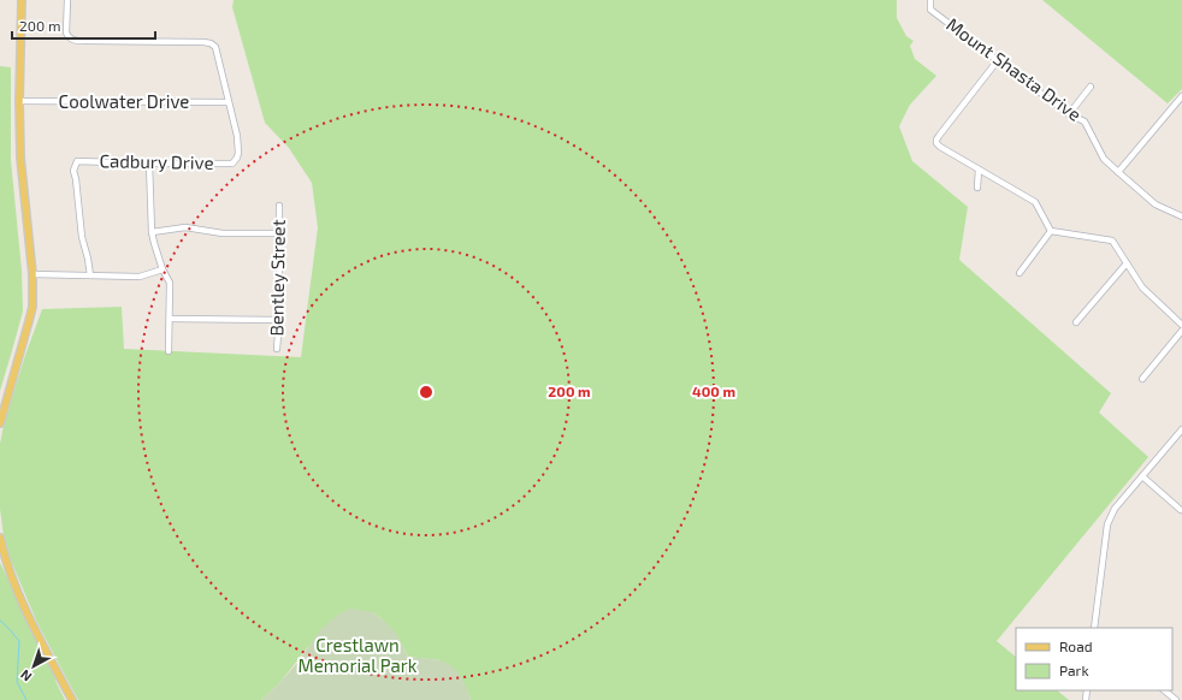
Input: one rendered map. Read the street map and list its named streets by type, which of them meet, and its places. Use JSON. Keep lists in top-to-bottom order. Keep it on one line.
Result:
{"streets":{"street":["Mount Shasta Drive","Coolwater Drive","Cadbury Drive","Bentley Street"]},"crossings":[["Coolwater Drive","Cadbury Drive"]],"parks":["Crestlawn Memorial Park"],"legend":["Road","Park"],"scale_bar":"200 m","north":"bottom left","rings":["200 m","400 m"]}
